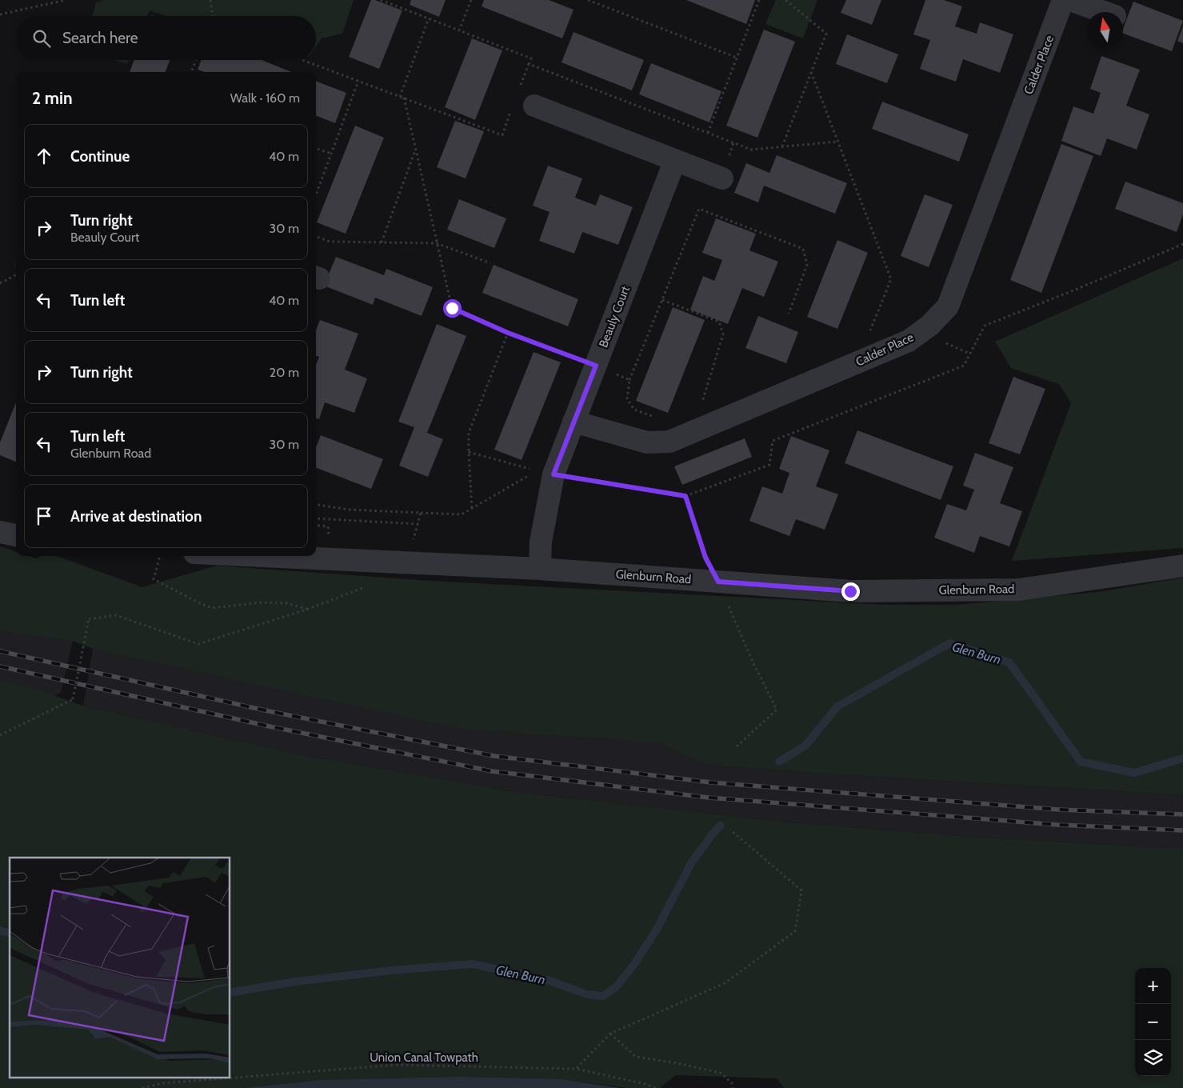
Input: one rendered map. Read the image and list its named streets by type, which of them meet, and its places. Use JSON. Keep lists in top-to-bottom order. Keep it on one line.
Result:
{"streets":{"street":["Calder Place","Beauly Court","Glenburn Road"],"path":["Union Canal Towpath"]},"crossings":[["Calder Place","Beauly Court"],["Beauly Court","Glenburn Road"]],"water":["Glen Burn"],"north":"top","page":{"search":"Search here","heading":["2 min","Walk · 160 m"],"list":[["Continue","40 m"],["Turn right","Beauly Court","30 m"],["Turn left","40 m"],["Turn right","20 m"],["Turn left","Glenburn Road","30 m"],"Arrive at destination"],"map_buttons":["+","−"]}}
